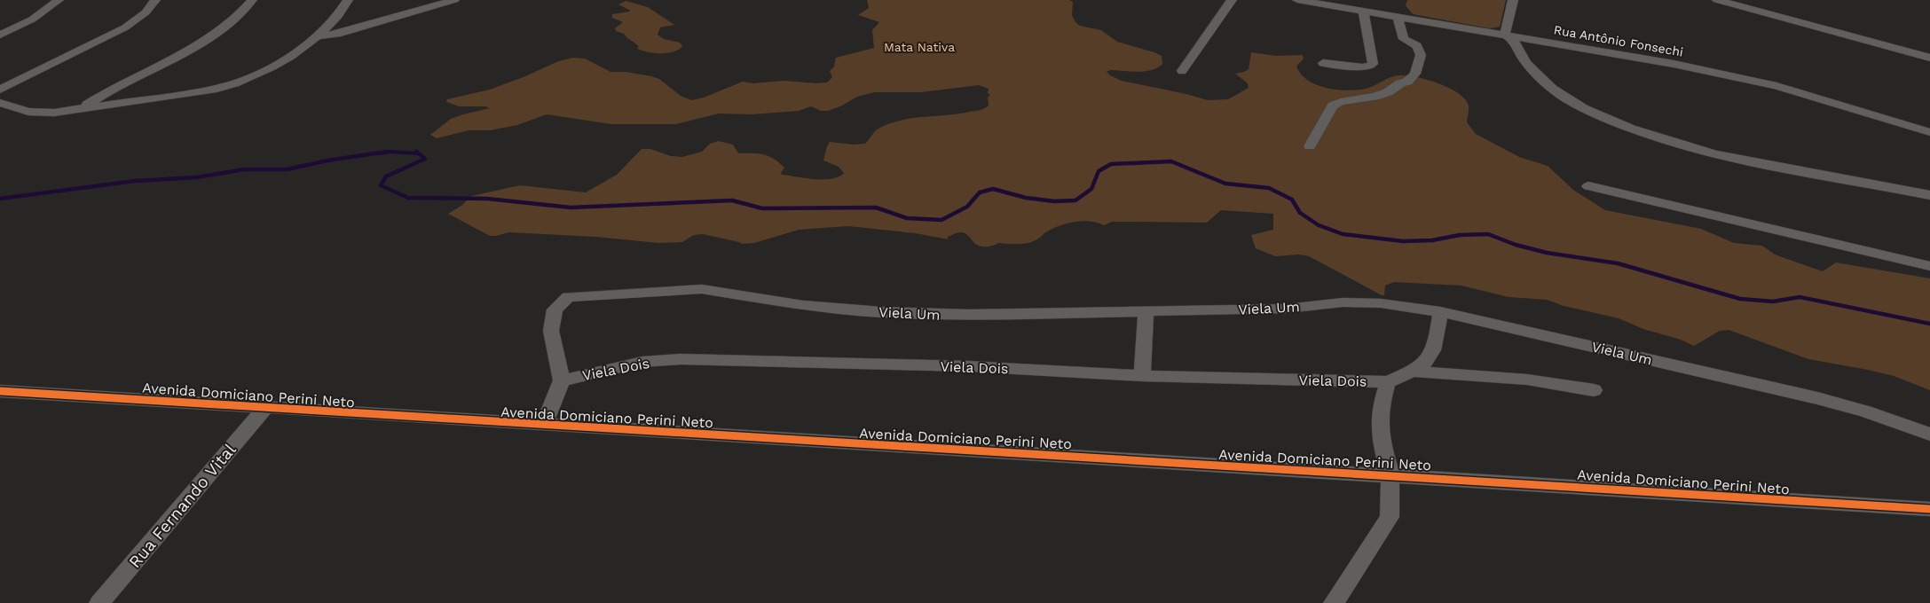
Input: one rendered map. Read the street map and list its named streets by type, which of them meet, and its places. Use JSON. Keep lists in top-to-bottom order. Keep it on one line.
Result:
{"streets":{"street":["Rua Antônio Fonsechi","Viela Um","Viela Dois","Avenida Domiciano Perini Neto","Rua Fernando Vital"]},"crossings":[["Viela Um","Viela Dois"],["Avenida Domiciano Perini Neto","Rua Fernando Vital"]],"parks":["Mata Nativa"]}
